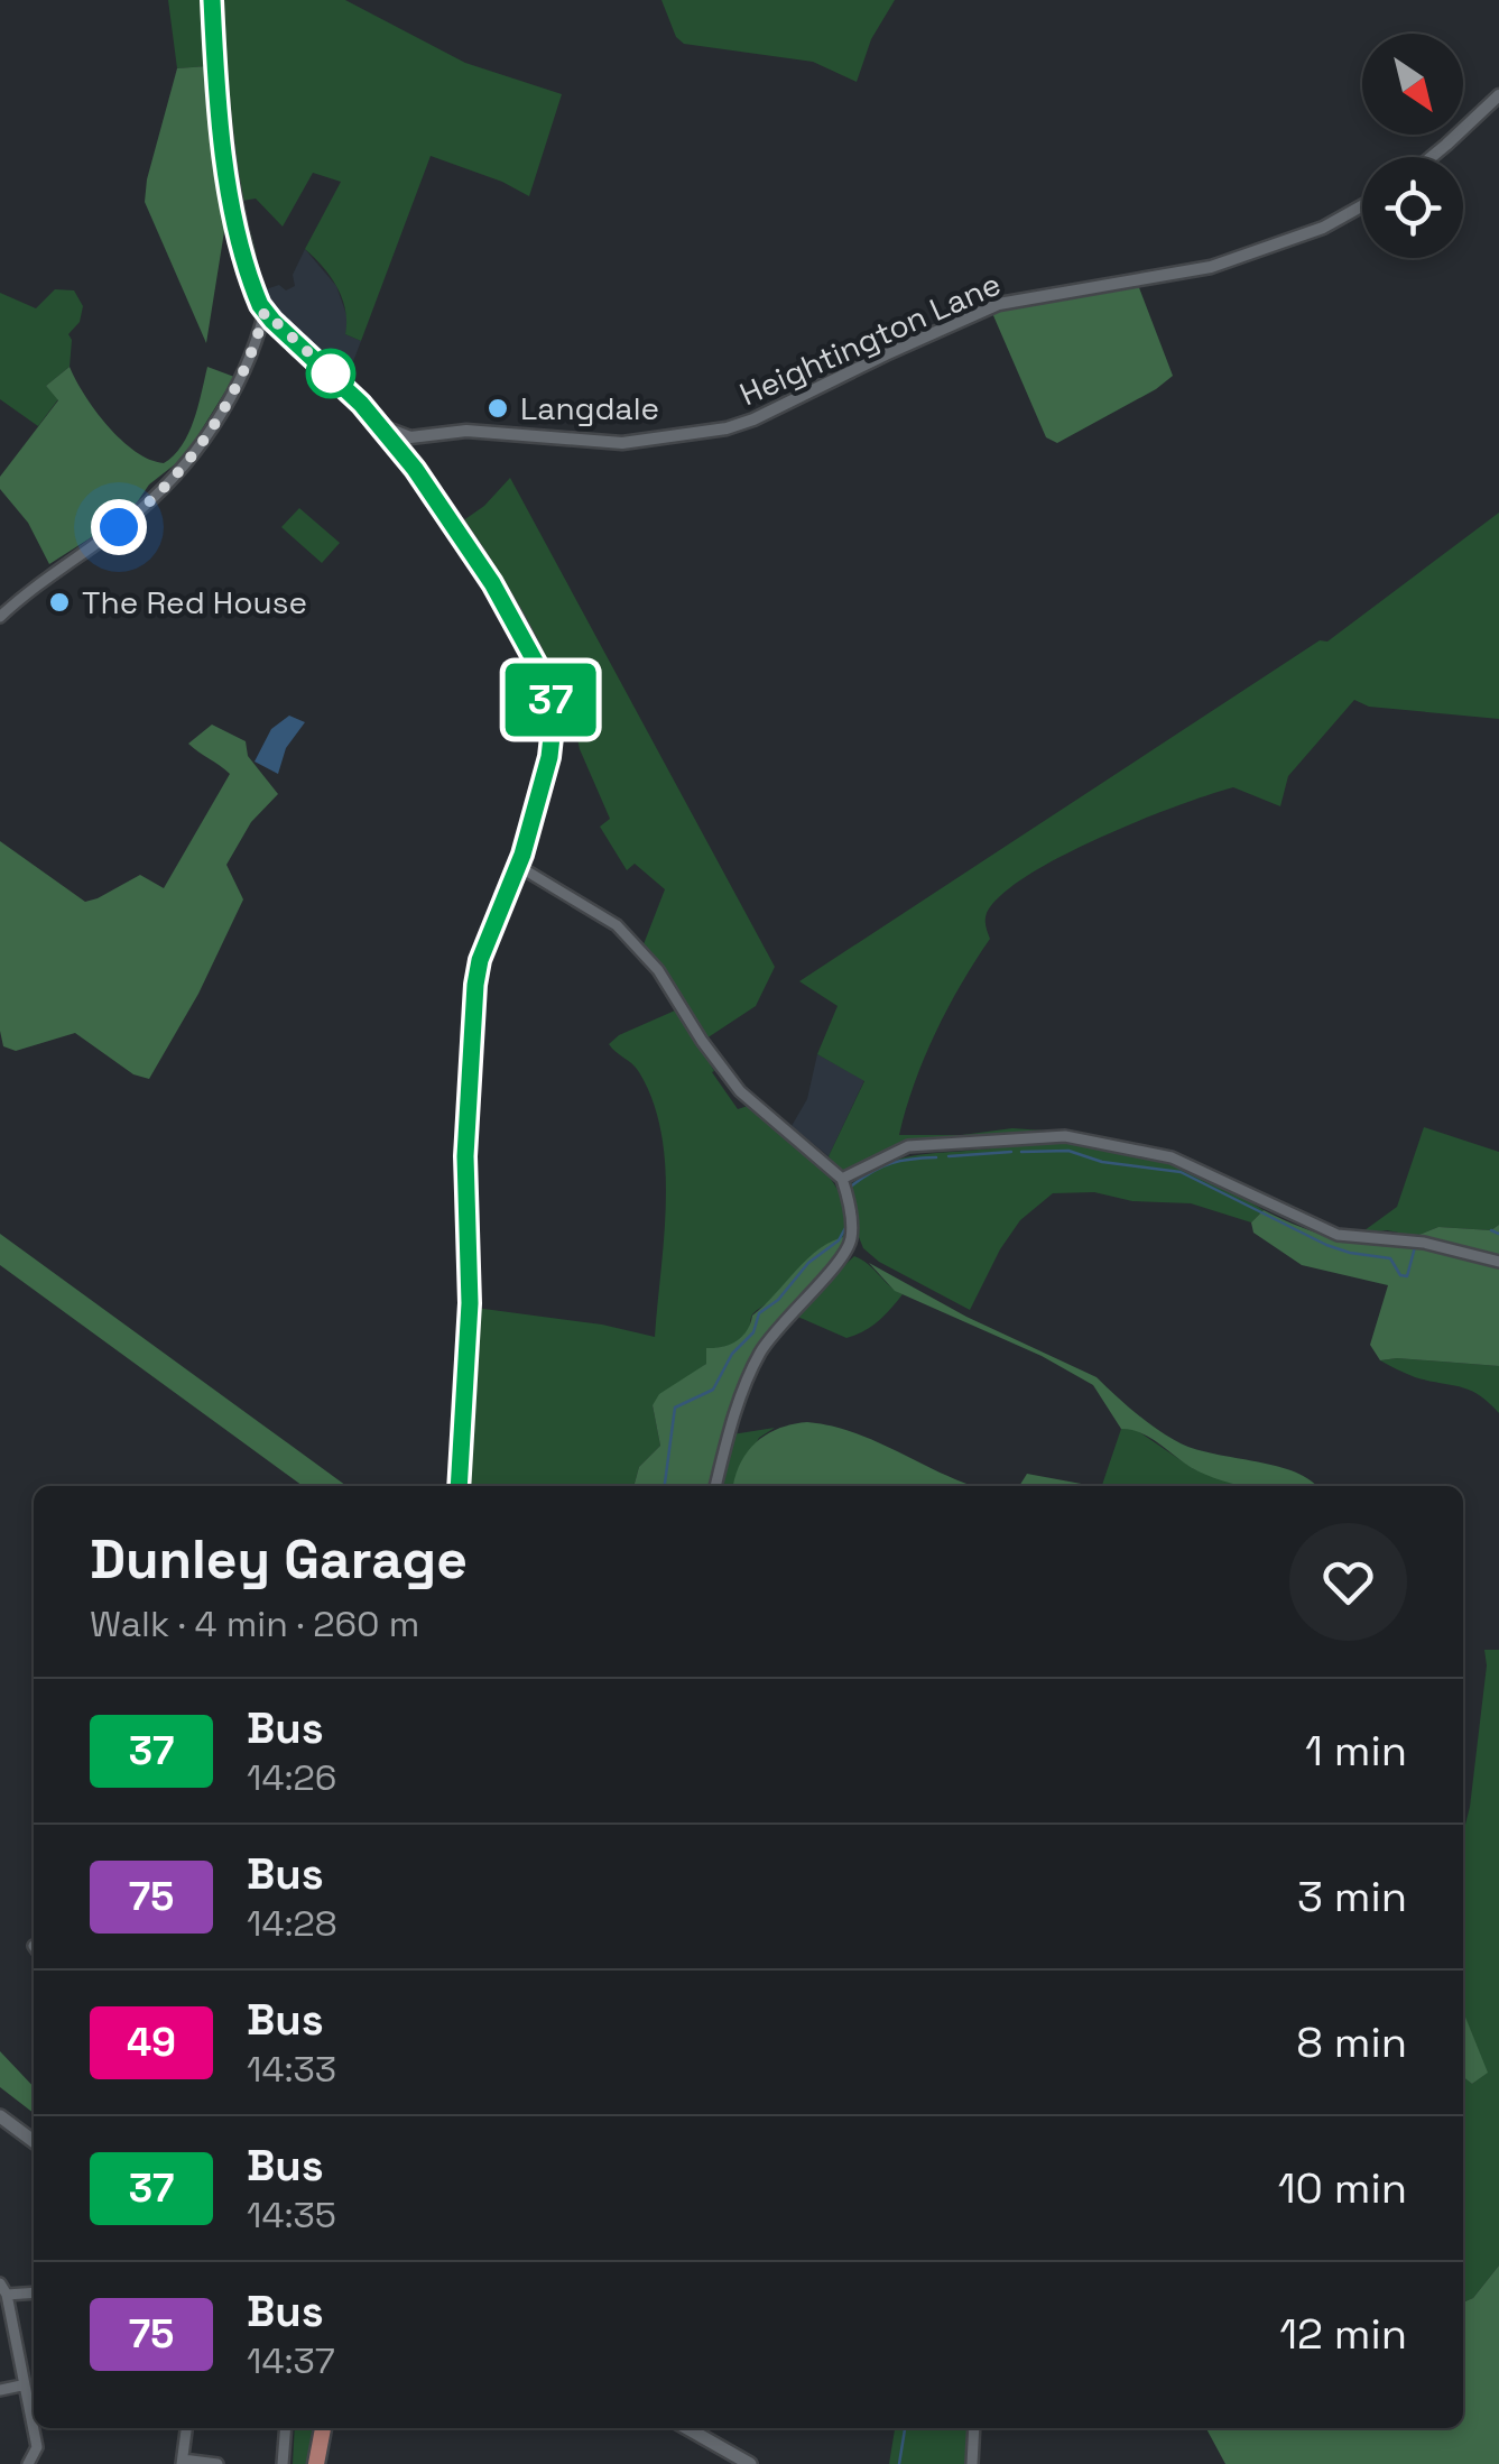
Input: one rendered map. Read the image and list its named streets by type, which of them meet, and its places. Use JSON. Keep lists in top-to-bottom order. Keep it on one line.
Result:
{"streets":{"street":["Heightington Lane"]},"places":["Langdale","The Red House"],"lines":["bus line 37"],"north":"bottom right","page":{"on_map":"37","heading":["Dunley Garage","Walk · 4 min · 260 m"],"list":[{"mark":"37","name":"Bus","note":"14:26","value":"1 min"},{"mark":"75","name":"Bus","note":"14:28","value":"3 min"},{"mark":"49","name":"Bus","note":"14:33","value":"8 min"},{"mark":"37","name":"Bus","note":"14:35","value":"10 min"},{"mark":"75","name":"Bus","note":"14:37","value":"12 min"}]}}
